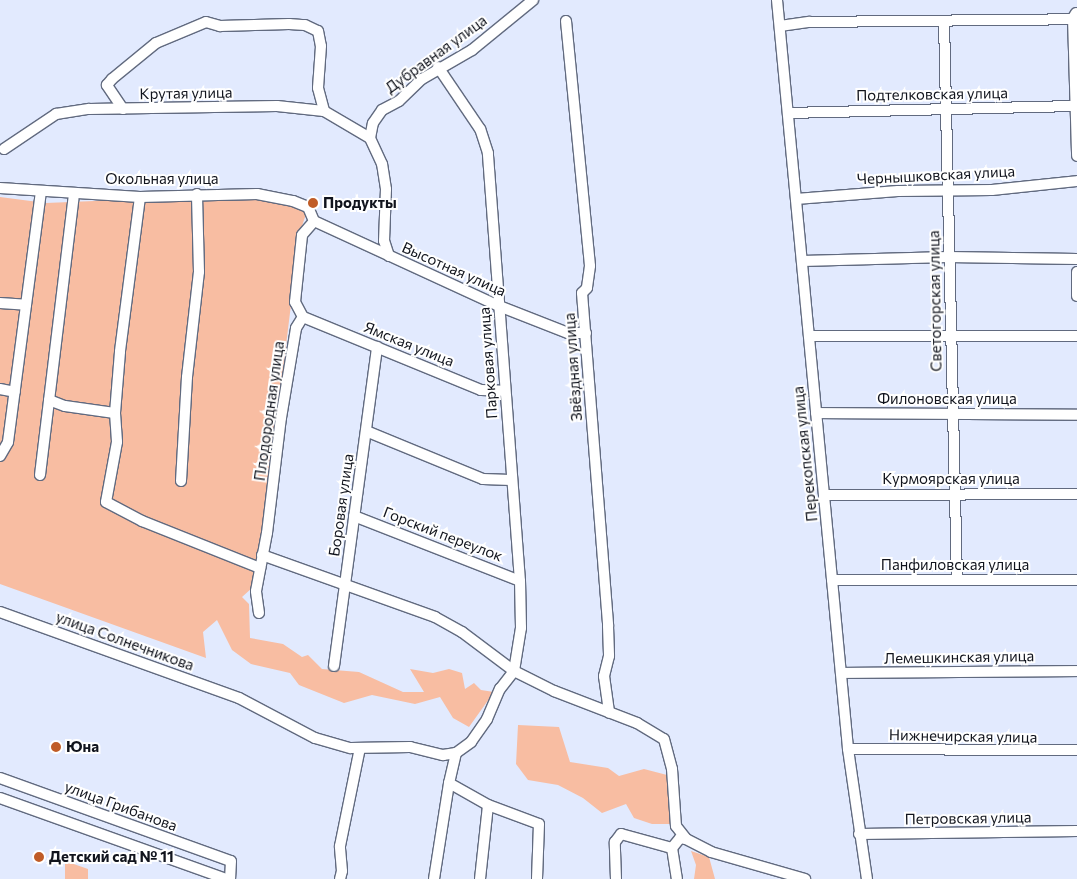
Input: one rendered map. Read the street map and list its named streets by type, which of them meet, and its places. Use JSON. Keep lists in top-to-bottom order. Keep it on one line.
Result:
{"streets":{"street":["Дубравная улица","Крутая улица","Подтелковская улица","Чернышковская улица","Окольная улица","Высотная улица","Светогорская улица","Ямская улица","Парковая улица","Звёздная улица","Филоновская улица","Плодородная улица","Перекопская улица","Курмоярская улица","Боровая улица","Горский переулок","Панфиловская улица","улица Солнечникова","Лемешкинская улица","Нижнечирская улица","улица Грибанова","Петровская улица"]},"crossings":[["Дубравная улица","Крутая улица"],["Дубравная улица","Парковая улица"],["Подтелковская улица","Светогорская улица"],["Подтелковская улица","Перекопская улица"],["Чернышковская улица","Светогорская улица"],["Чернышковская улица","Перекопская улица"],["Окольная улица","Высотная улица"],["Высотная улица","Парковая улица"],["Высотная улица","Звёздная улица"],["Светогорская улица","Филоновская улица"],["Светогорская улица","Курмоярская улица"],["Светогорская улица","Панфиловская улица"],["Ямская улица","Парковая улица"],["Ямская улица","Плодородная улица"],["Ямская улица","Боровая улица"],["Парковая улица","Горский переулок"],["Филоновская улица","Перекопская улица"],["Перекопская улица","Курмоярская улица"],["Перекопская улица","Панфиловская улица"],["Перекопская улица","Лемешкинская улица"],["Перекопская улица","Нижнечирская улица"],["Перекопская улица","Петровская улица"],["Боровая улица","Горский переулок"]],"places":["Продукты","Юна","Детский сад № 11"]}
